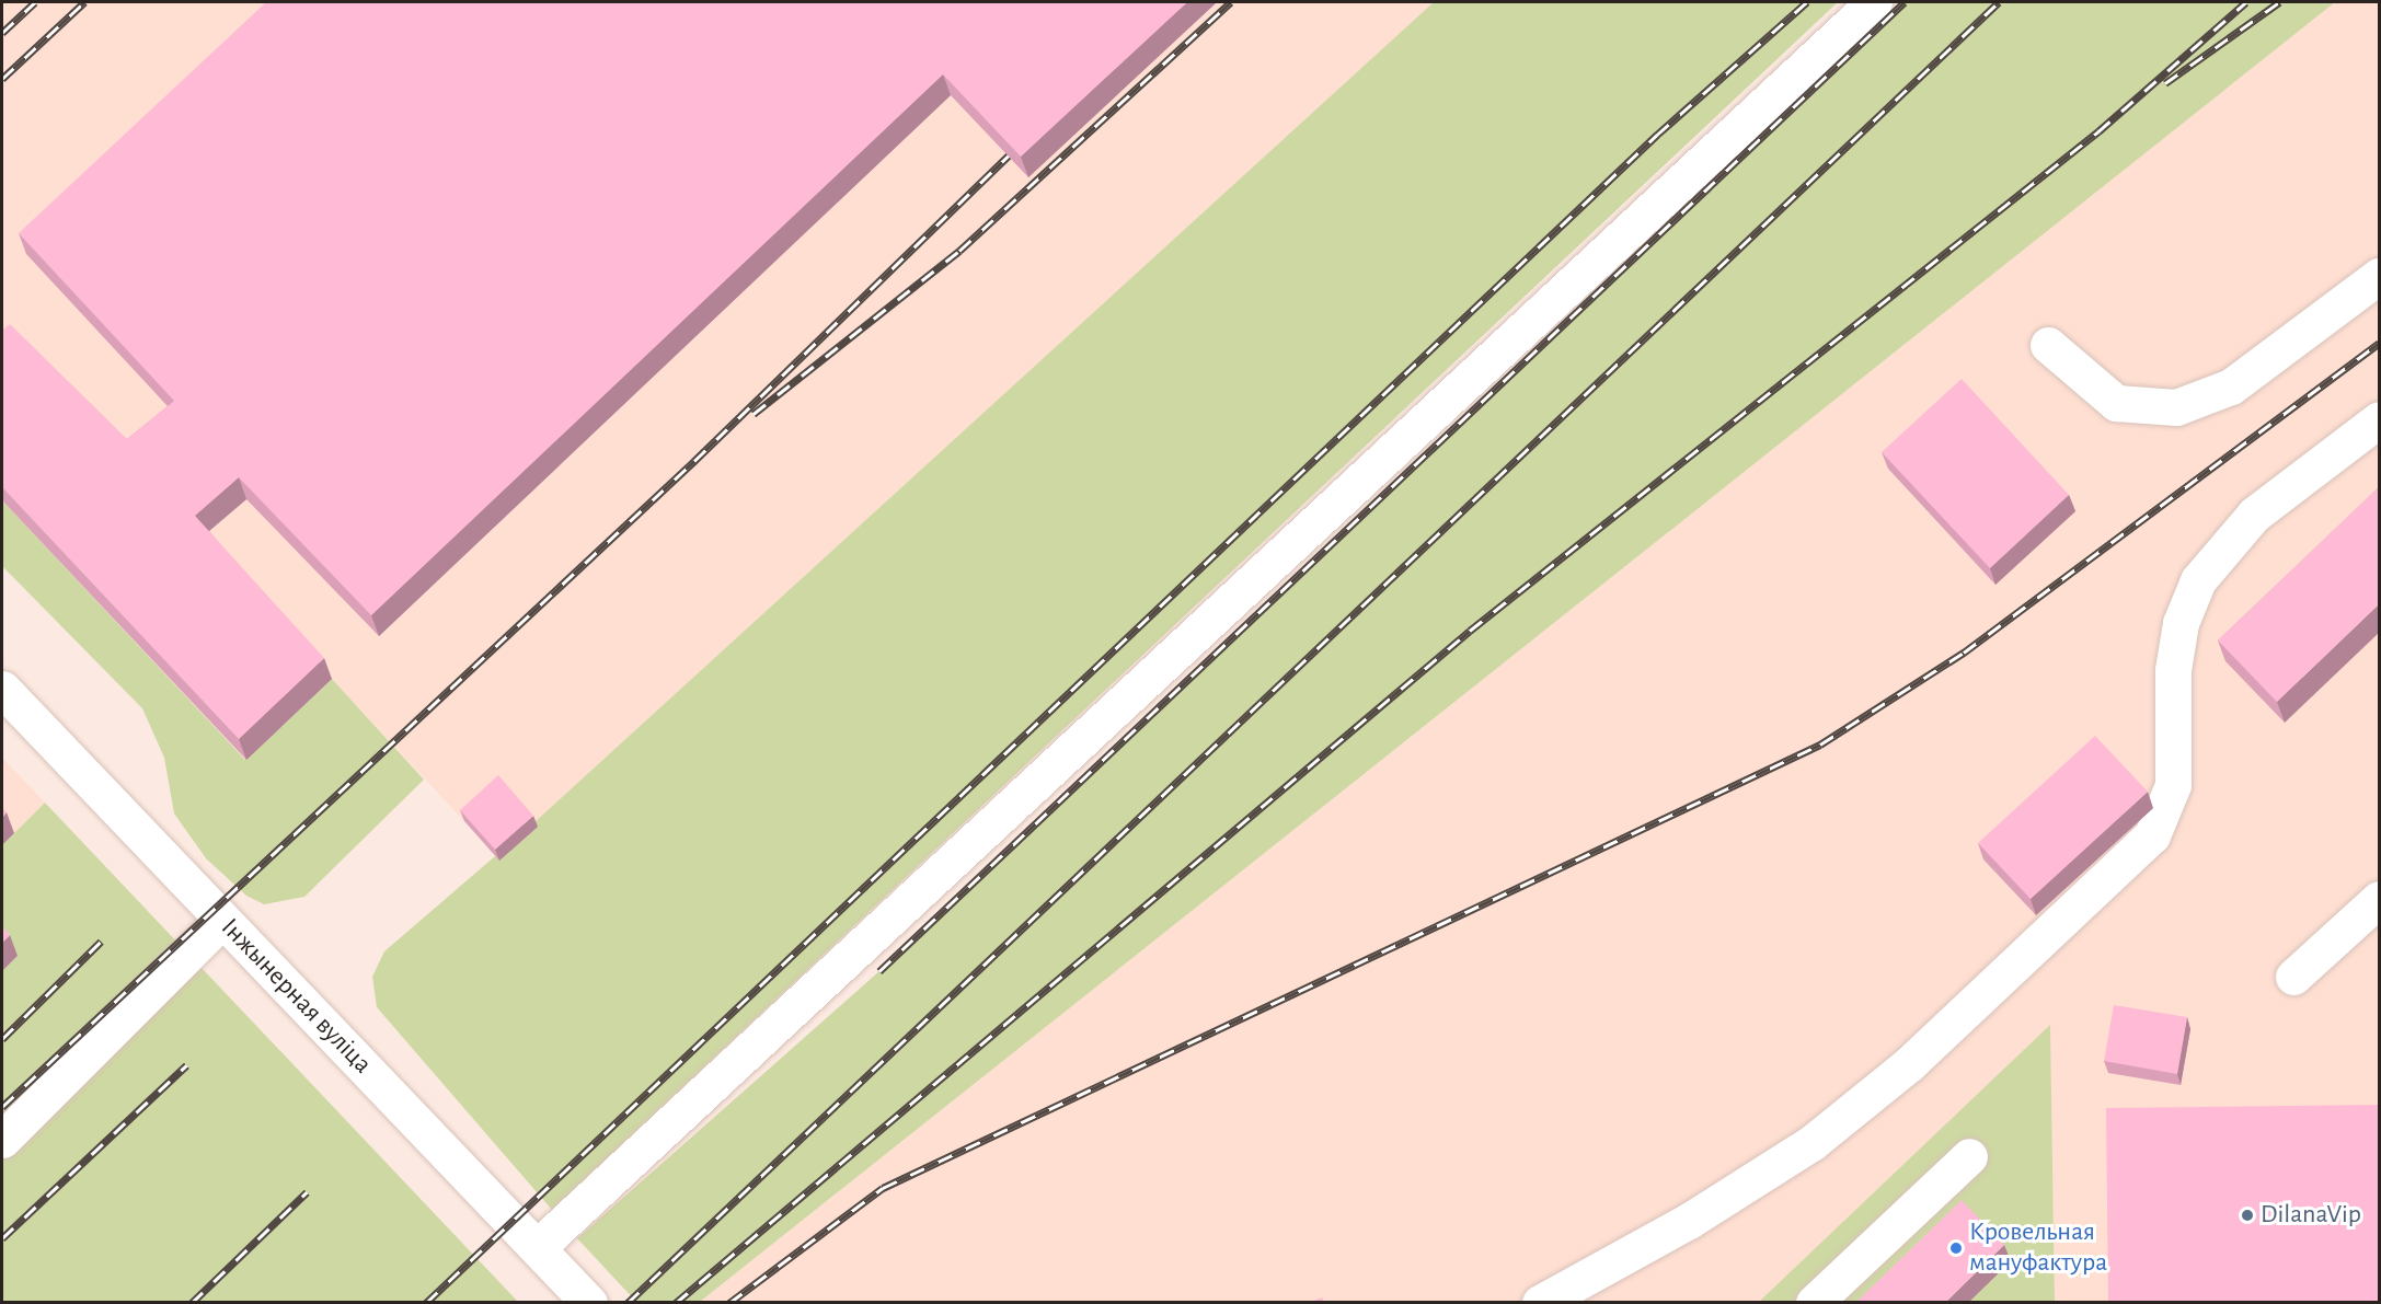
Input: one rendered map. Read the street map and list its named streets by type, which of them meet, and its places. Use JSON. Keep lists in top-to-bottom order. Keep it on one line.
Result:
{"streets":{"street":["Інжынерная вуліца"]},"places":["DilanaVip","Кровельная мануфактура"]}
